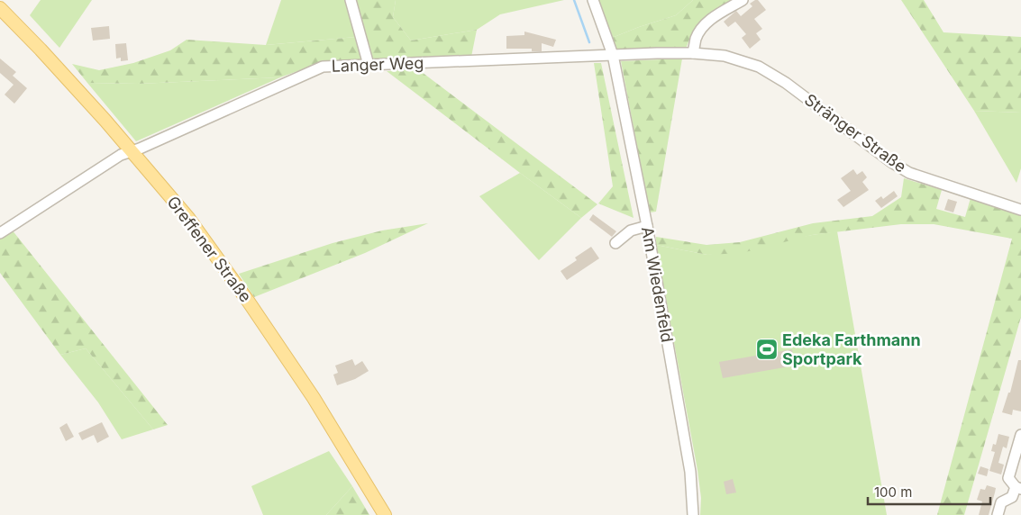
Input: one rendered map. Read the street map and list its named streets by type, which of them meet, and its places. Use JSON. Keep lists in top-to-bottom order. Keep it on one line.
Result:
{"streets":{"main road":["Greffener Straße"],"street":["Langer Weg","Stränger Straße","Am Wiedenfeld"]},"crossings":[["Langer Weg","Stränger Straße"],["Langer Weg","Greffener Straße"],["Langer Weg","Am Wiedenfeld"]],"places":{"sports":["Edeka Farthmann Sportpark"]},"scale_bar":"100 m"}
